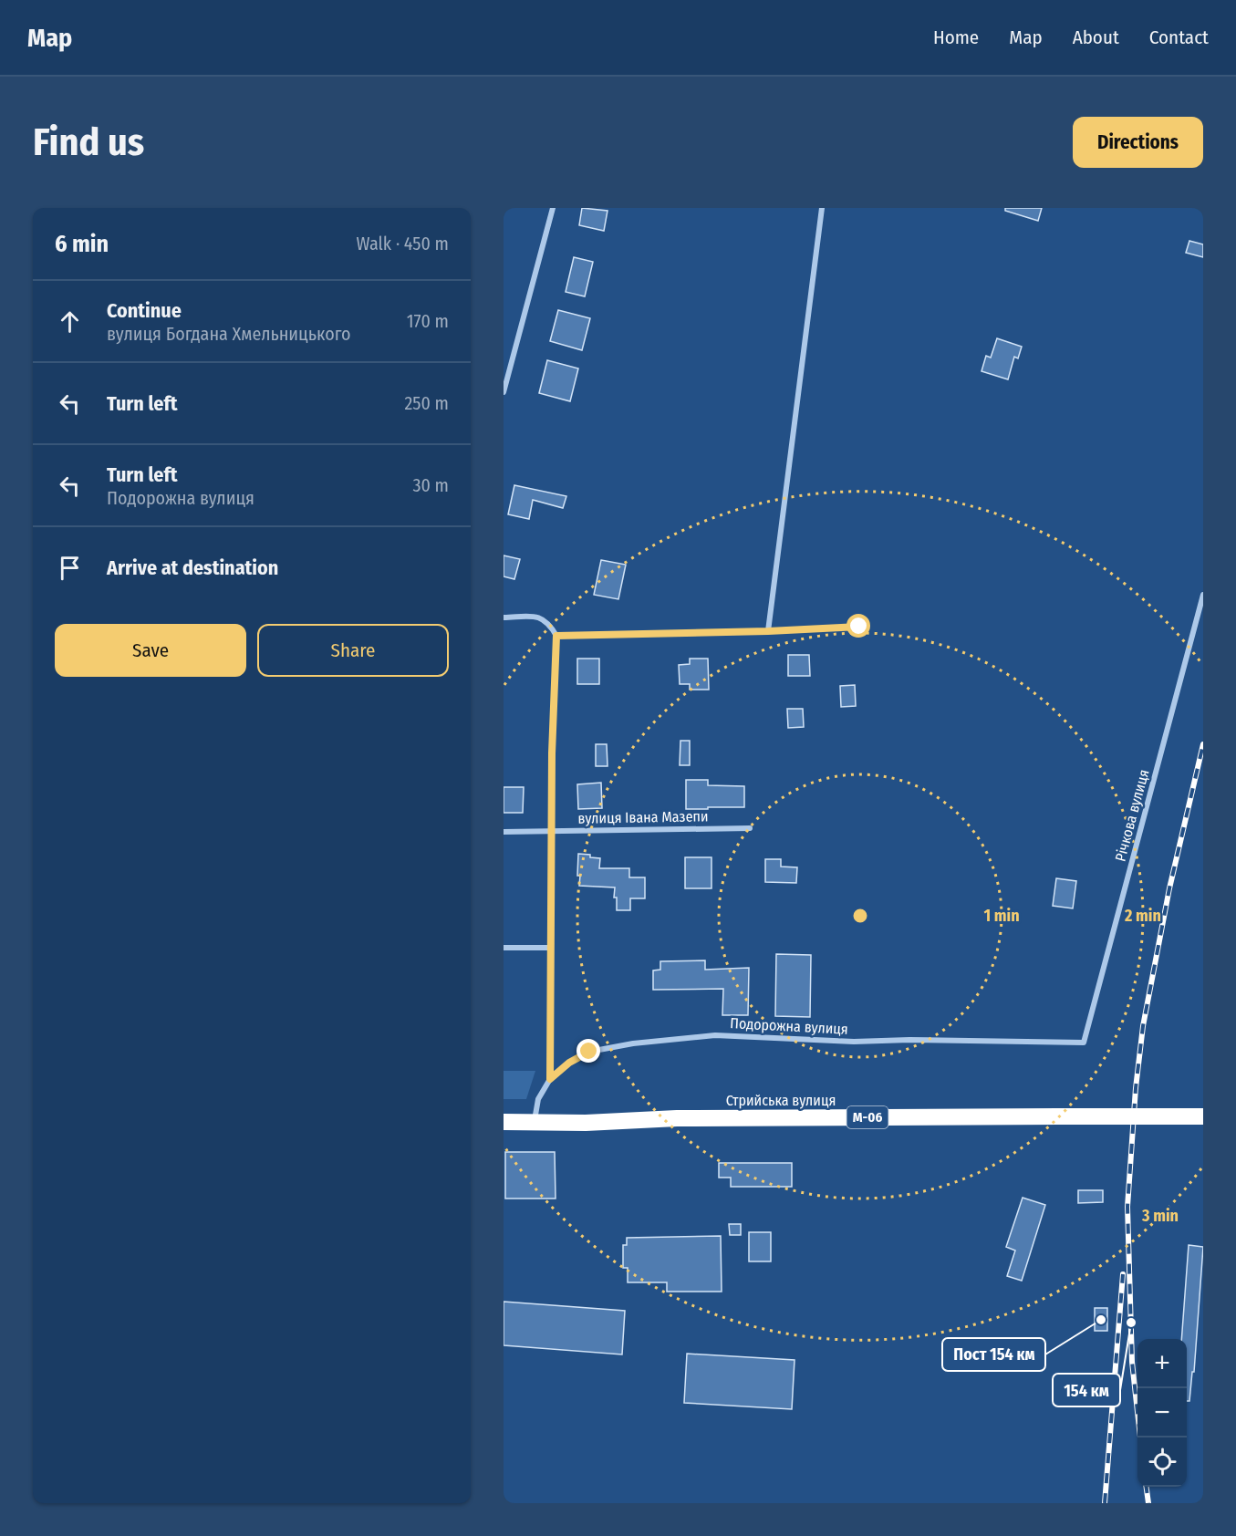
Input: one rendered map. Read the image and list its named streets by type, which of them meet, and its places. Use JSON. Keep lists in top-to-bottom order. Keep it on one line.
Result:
{"streets":{"highway":["Стрийська вулиця","М-06"],"street":["Річкова вулиця","вулиця Івана Мазепи","Подорожна вулиця"]},"crossings":[["Річкова вулиця","Подорожна вулиця"],["Подорожна вулиця","Стрийська вулиця"]],"places":["Пост 154 км","154 км"],"page":{"header":"Map","nav":["Home","Map","About","Contact"],"buttons":["Directions",["Save","Share"]],"title":"Find us","heading":["6 min","Walk · 450 m"],"list":[["Continue","вулиця Богдана Хмельницького","170 m"],["Turn left","250 m"],["Turn left","Подорожна вулиця","30 m"],"Arrive at destination"],"map_buttons":["+","−"]},"rings":["1 min","2 min","3 min"]}
